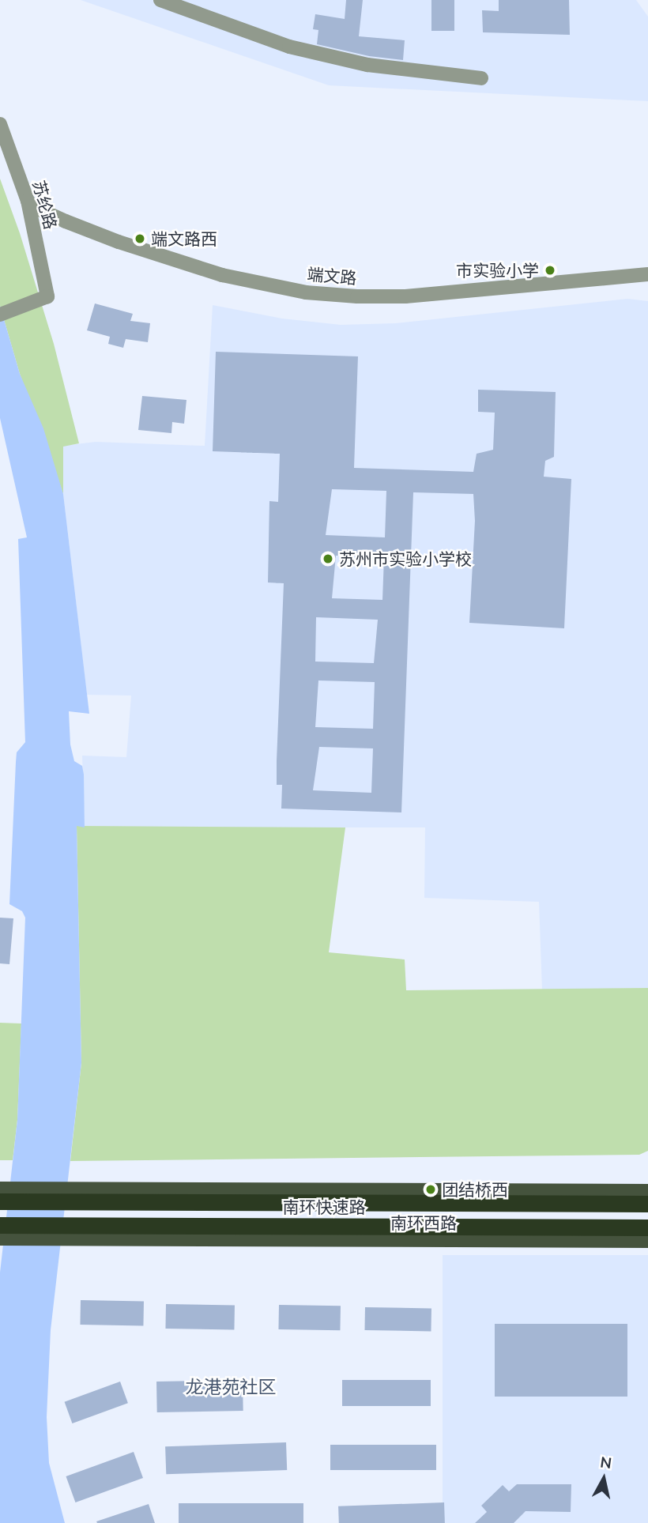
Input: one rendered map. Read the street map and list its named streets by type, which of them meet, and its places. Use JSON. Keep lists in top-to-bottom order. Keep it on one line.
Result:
{"streets":{"highway":["南环快速路"],"main road":["南环西路"],"street":["苏纶路","端文路"]},"crossings":[["苏纶路","端文路"]],"districts":["龙港苑社区"],"places":["端文路西","市实验小学","苏州市实验小学校","团结桥西"],"north":"top"}
